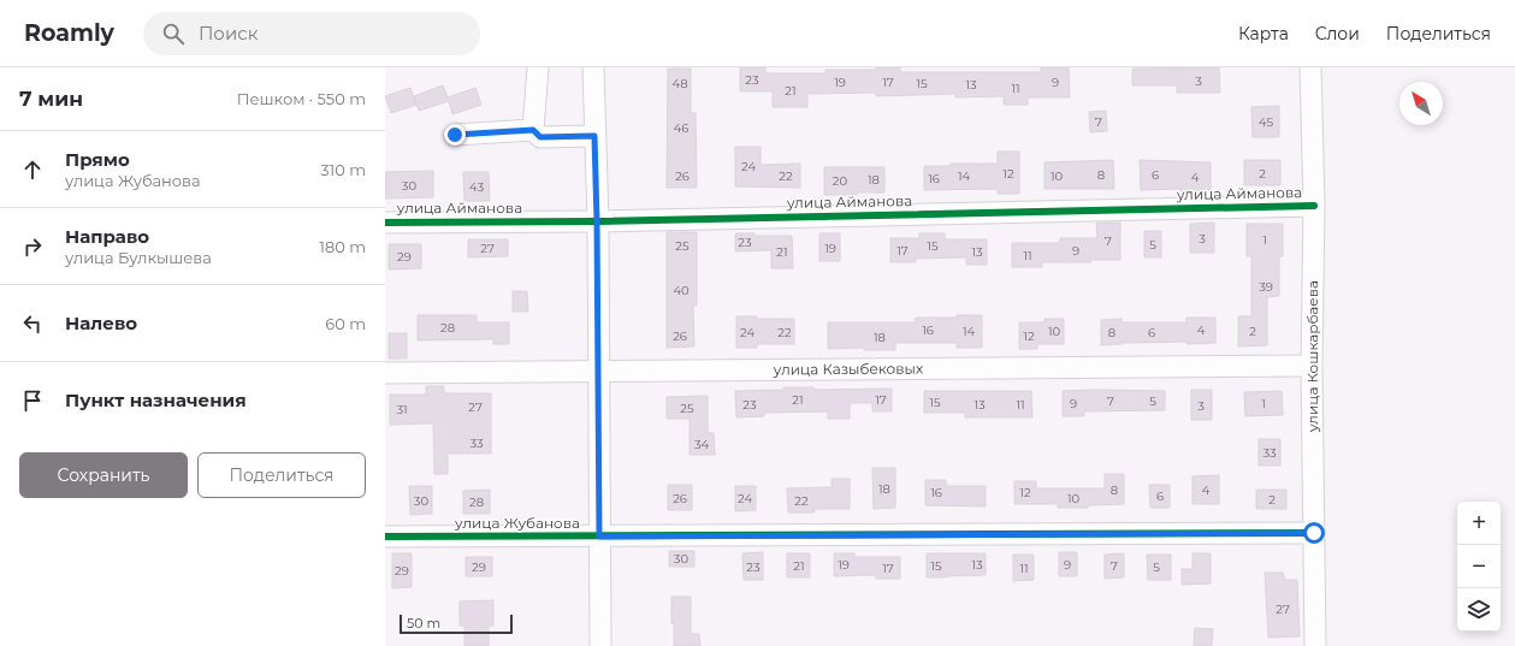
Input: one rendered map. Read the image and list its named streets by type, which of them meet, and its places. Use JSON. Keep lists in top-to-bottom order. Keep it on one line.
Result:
{"streets":{"street":["улица Айманова","улица Кошкарбаева","улица Казыбековых","улица Жубанова"]},"crossings":[["улица Айманова","улица Кошкарбаева"],["улица Кошкарбаева","улица Казыбековых"],["улица Кошкарбаева","улица Жубанова"]],"house_numbers":["23","3","19","17","9","48","15","13","11","21","7","45","46","24","12","2","8","6","26","22","14","10","4","16","18","20","30","43","3","1","7","23","5","25","15","27","19","17","9","21","13","11","29","39","40","28","16","4","14","10","2","24","22","8","6","26","12","18","21","17","7","5","15","9","1","23","13","11","3","27","25","31","33","34","33","18","8","4","16","12","6","26","24","10","2","30","22","28","30","19","13","9","21","15","7","29","23","5","17","11","29","27"],"scale_bar":"50 m","north":"top left","page":{"header":"Roamly","search":"Поиск","nav":["Карта","Слои","Поделиться"],"heading":["7 мин","Пешком · 550 m"],"list":[["Прямо","улица Жубанова","310 m"],["Направо","улица Булкышева","180 m"],["Налево","60 m"],"Пункт назначения"],"buttons":["Сохранить","Поделиться"],"map_buttons":["+","−"],"scale":"50 m"}}
